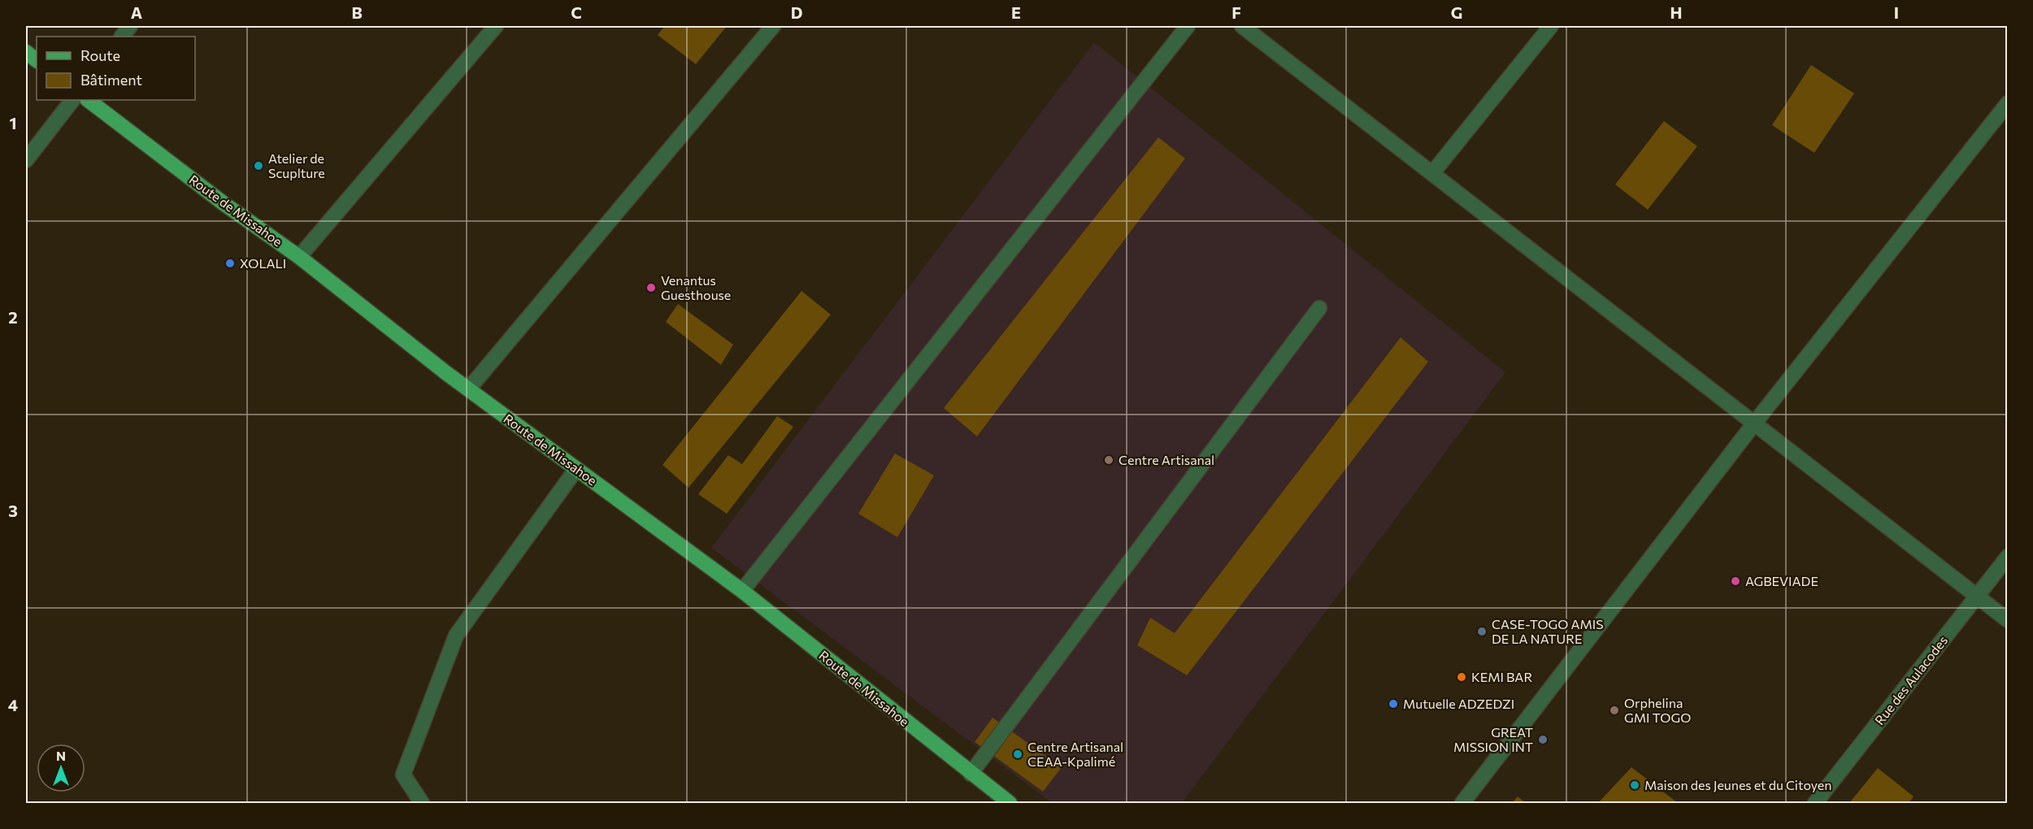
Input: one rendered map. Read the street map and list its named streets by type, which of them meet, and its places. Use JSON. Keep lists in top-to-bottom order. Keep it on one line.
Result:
{"streets":{"main road":["Route de Missahoe"],"street":["Rue des Aulacodes"]},"places":["Atelier de Scuplture","XOLALI","Venantus Guesthouse","Centre Artisanal","AGBEVIADE","CASE-TOGO AMIS DE LA NATURE","KEMI BAR","Mutuelle ADZEDZI","Orphelina GMI TOGO","GREAT MISSION INT","Centre Artisanal CEAA-Kpalimé","Maison des Jeunes et du Citoyen"],"legend":["Route","Bâtiment"],"north":"top","grid":{"columns":["A","B","C","D","E","F","G","H","I"],"rows":["1","2","3","4"]}}
